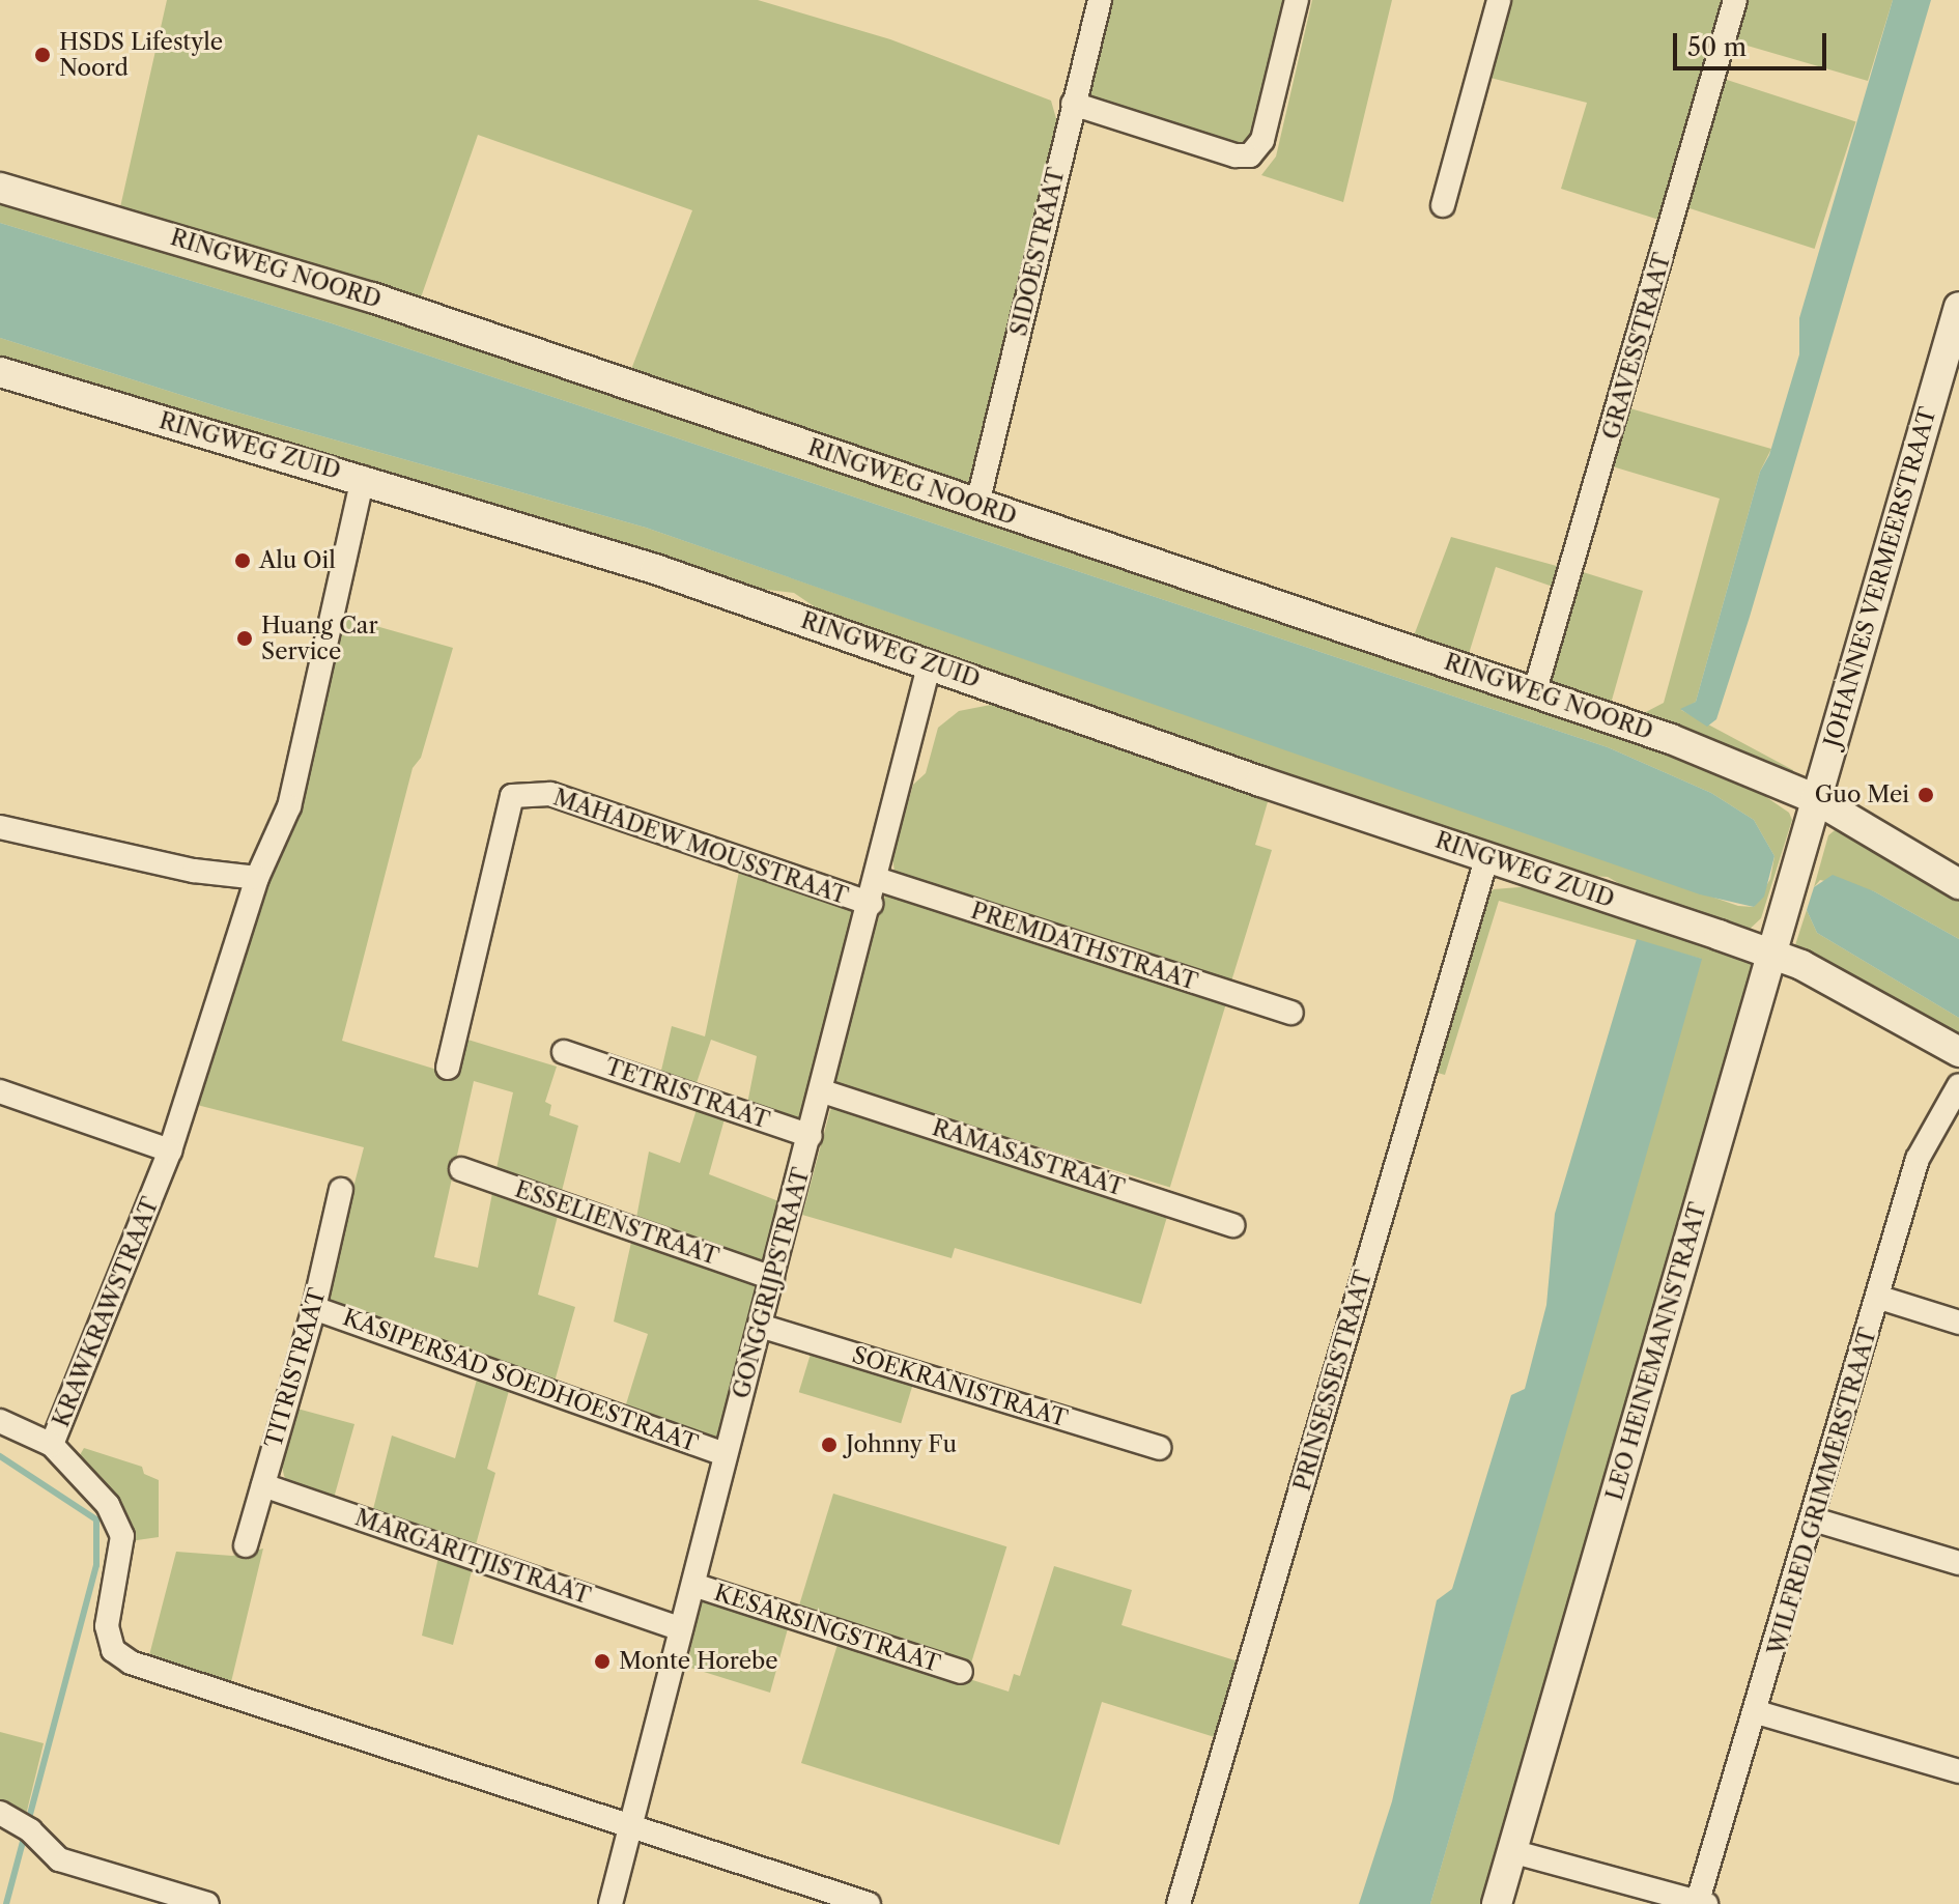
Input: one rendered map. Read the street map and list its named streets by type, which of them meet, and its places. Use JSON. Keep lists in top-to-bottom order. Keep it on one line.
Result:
{"streets":{"street":["SIDOESTRAAT","RINGWEG NOORD","GRAVESSTRAAT","RINGWEG ZUID","JOHANNES VERMEERSTRAAT","MAHADEW MOUSSTRAAT","PREMDATHSTRAAT","TETRISTRAAT","RAMASASTRAAT","ESSELIENSTRAAT","GONGGRIJPSTRAAT","KRAWKRAWSTRAAT","LEO HEINEMANNSTRAAT","TITRISTRAAT","KASIPERSAD SOEDHOESTRAAT","PRINSESSESTRAAT","SOEKRANISTRAAT","WILFRED GRIMMERSTRAAT","MARGARITJISTRAAT","KESARSINGSTRAAT"]},"crossings":[["SIDOESTRAAT","RINGWEG NOORD"],["RINGWEG NOORD","GRAVESSTRAAT"],["RINGWEG NOORD","JOHANNES VERMEERSTRAAT"],["RINGWEG NOORD","LEO HEINEMANNSTRAAT"],["RINGWEG ZUID","GONGGRIJPSTRAAT"],["RINGWEG ZUID","KRAWKRAWSTRAAT"],["RINGWEG ZUID","LEO HEINEMANNSTRAAT"],["RINGWEG ZUID","PRINSESSESTRAAT"],["JOHANNES VERMEERSTRAAT","LEO HEINEMANNSTRAAT"],["MAHADEW MOUSSTRAAT","GONGGRIJPSTRAAT"],["PREMDATHSTRAAT","GONGGRIJPSTRAAT"],["TETRISTRAAT","GONGGRIJPSTRAAT"],["RAMASASTRAAT","GONGGRIJPSTRAAT"],["ESSELIENSTRAAT","GONGGRIJPSTRAAT"],["GONGGRIJPSTRAAT","KRAWKRAWSTRAAT"],["GONGGRIJPSTRAAT","KASIPERSAD SOEDHOESTRAAT"],["GONGGRIJPSTRAAT","SOEKRANISTRAAT"],["GONGGRIJPSTRAAT","MARGARITJISTRAAT"],["GONGGRIJPSTRAAT","KESARSINGSTRAAT"],["TITRISTRAAT","KASIPERSAD SOEDHOESTRAAT"],["TITRISTRAAT","MARGARITJISTRAAT"]],"places":["HSDS Lifestyle Noord","Alu Oil","Huang Car Service","Guo Mei","Johnny Fu","Monte Horebe"],"scale_bar":"50 m"}
